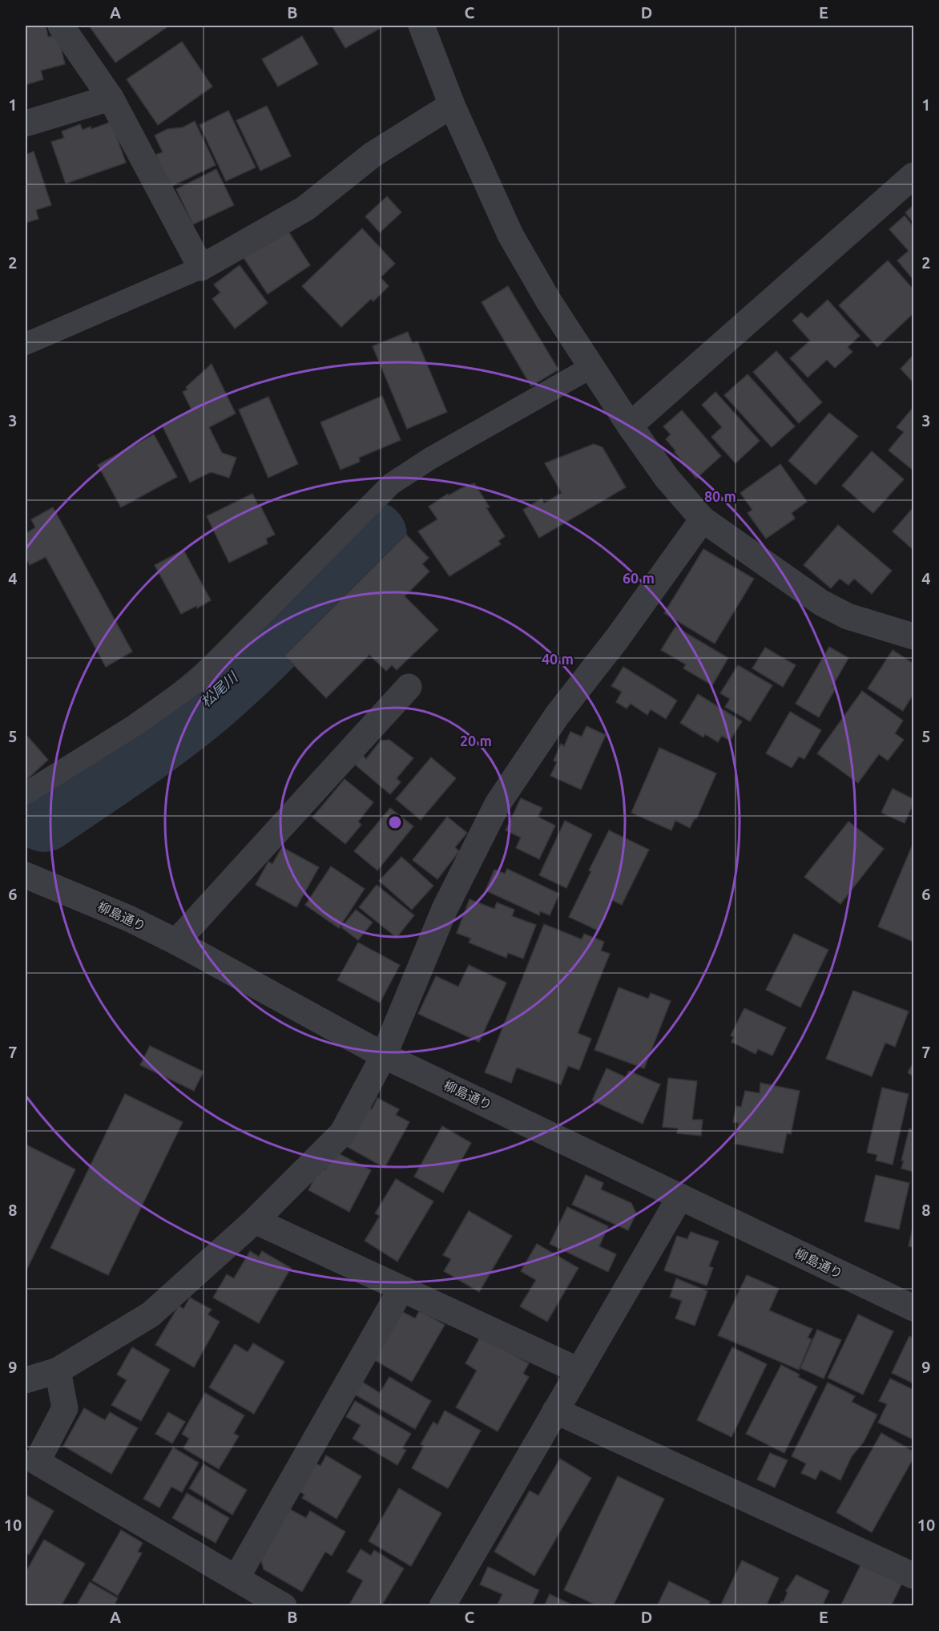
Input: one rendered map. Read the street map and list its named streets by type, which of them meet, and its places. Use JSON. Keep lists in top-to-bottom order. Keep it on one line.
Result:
{"streets":{"street":["柳島通り"]},"water":["松尾川"],"grid":{"columns":["A","B","C","D","E"],"rows":["1","2","3","4","5","6","7","8","9","10"]},"rings":["80 m","60 m","40 m","20 m"]}
